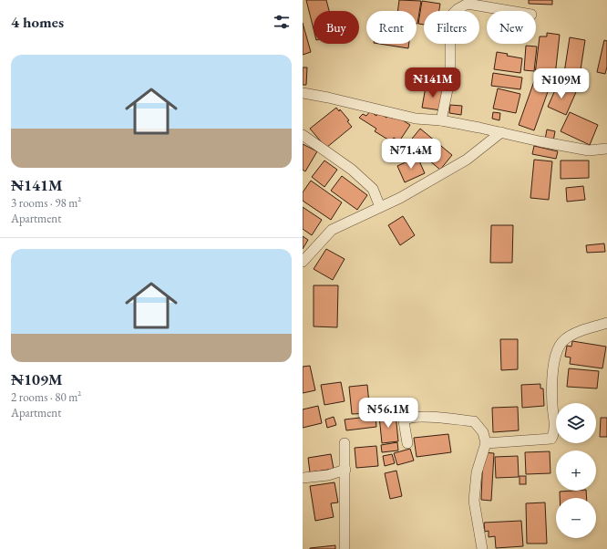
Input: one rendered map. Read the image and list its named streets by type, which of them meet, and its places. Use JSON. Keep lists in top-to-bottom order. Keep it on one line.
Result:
{"page":{"heading":"4 homes","chip":["Buy","Rent","Filters","New"],"list":[{"name":"₦141M","note":"3 rooms · 98 m² · Apartment"},{"name":"₦109M","note":"2 rooms · 80 m² · Apartment"}],"price":["₦141M","₦109M","₦71.4M","₦56.1M"],"map_buttons":["+","−"]}}
